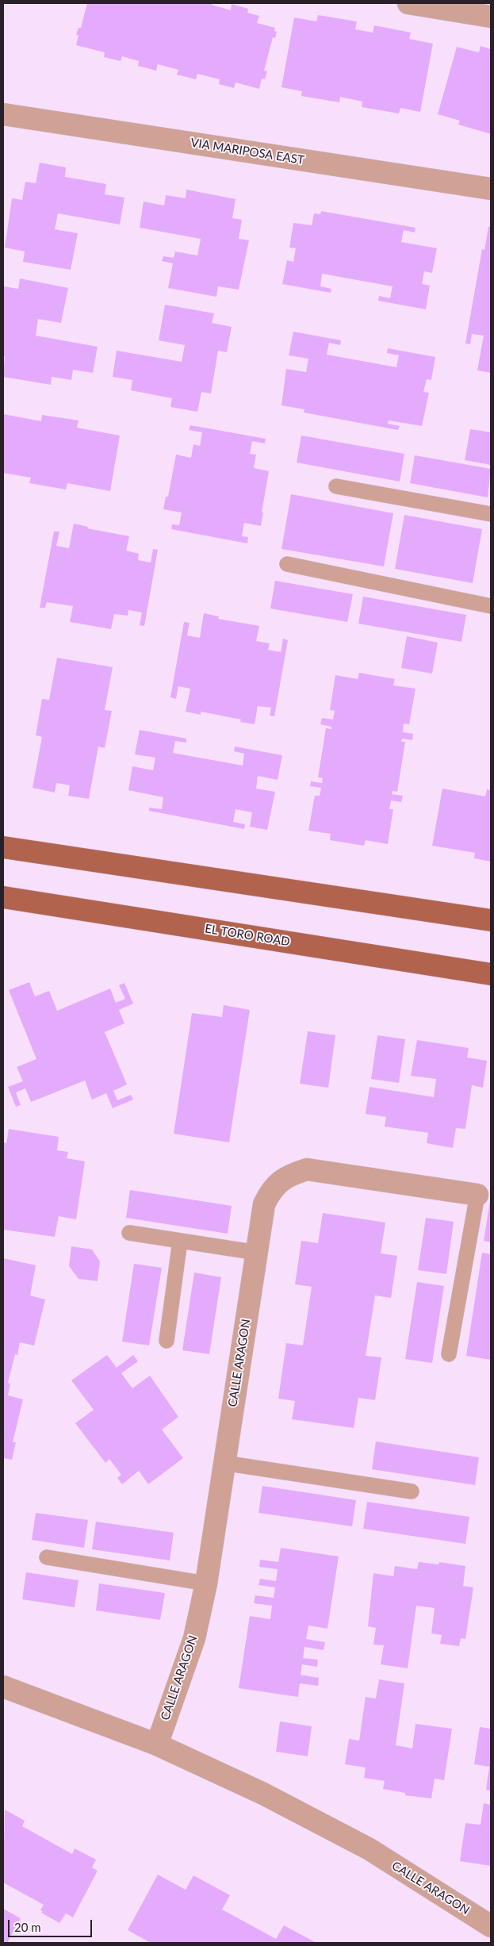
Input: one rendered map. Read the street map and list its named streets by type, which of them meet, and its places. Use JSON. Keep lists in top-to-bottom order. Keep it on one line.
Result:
{"streets":{"main road":["EL TORO ROAD"],"street":["VIA MARIPOSA EAST","CALLE ARAGON"]},"scale_bar":"20 m"}
